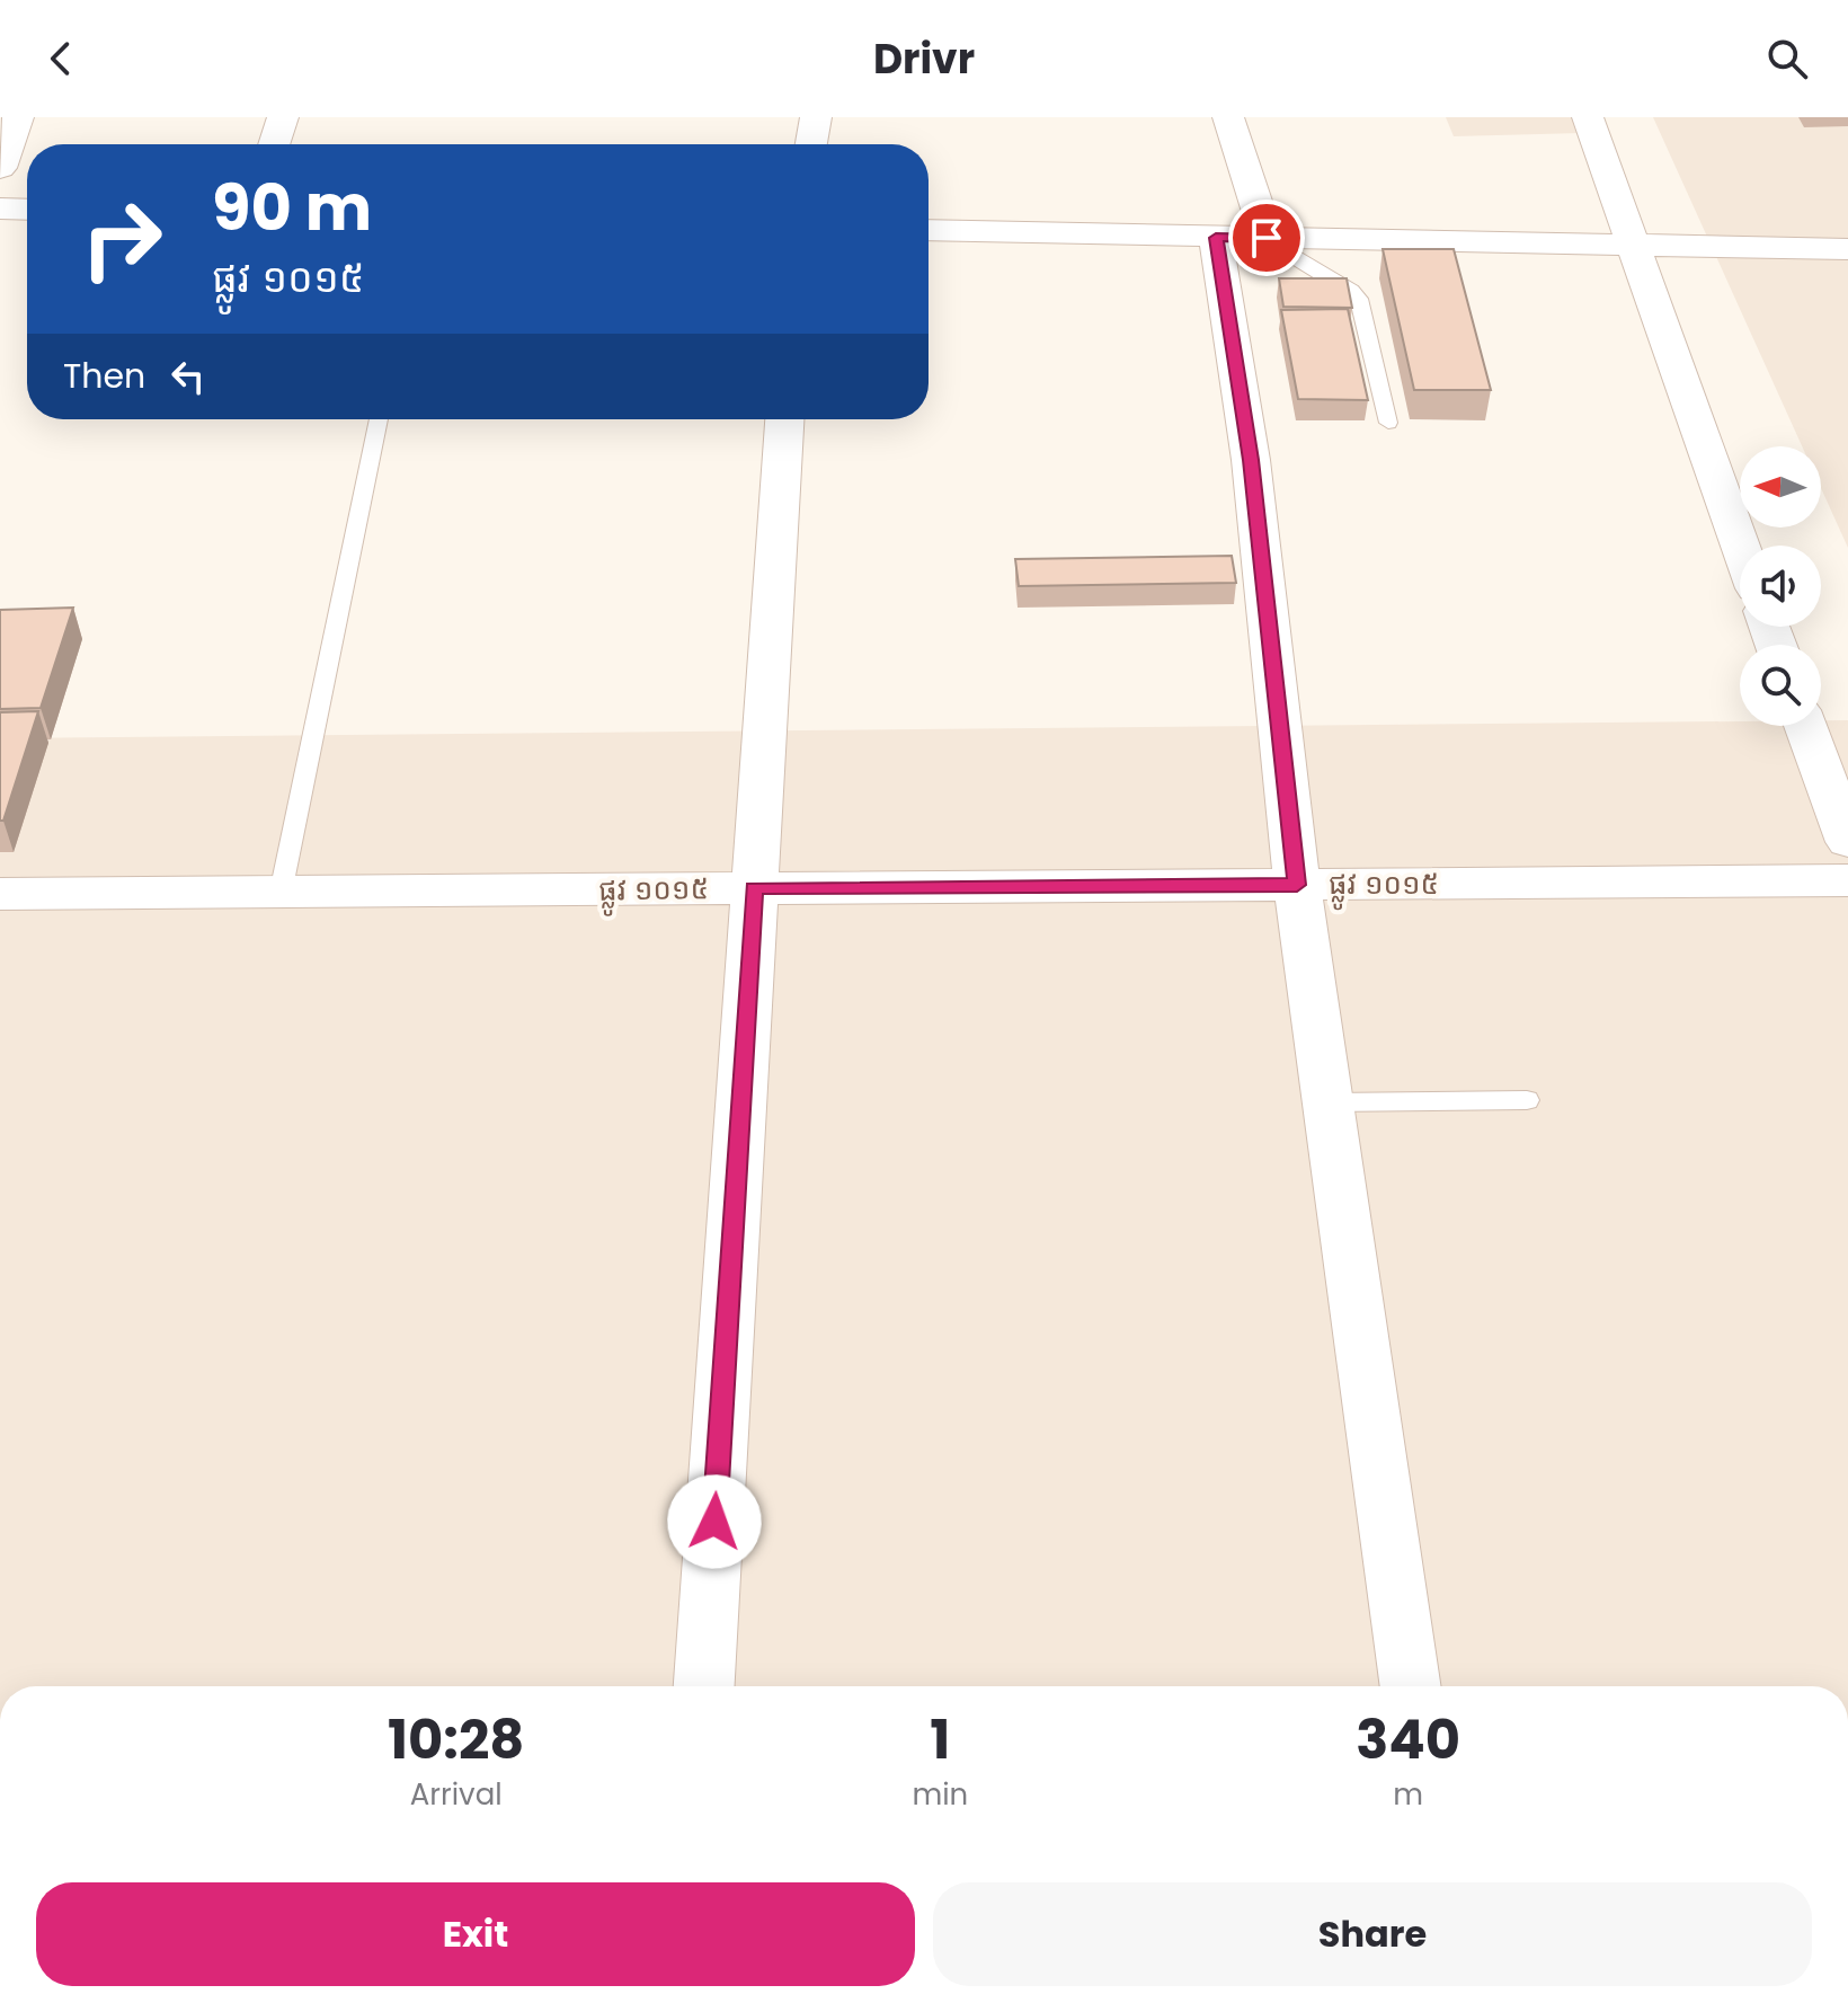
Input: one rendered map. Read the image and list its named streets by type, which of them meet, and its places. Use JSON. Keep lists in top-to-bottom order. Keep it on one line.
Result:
{"streets":{"street":["ផ្លូវ ១០១៥"]},"north":"left","page":{"header":"Drivr","turn":["90 m","ផ្លូវ ១០១៥"],"then":"Then","eta":["10:28","Arrival","1","min","340","m"],"buttons":["Exit","Share"]}}
